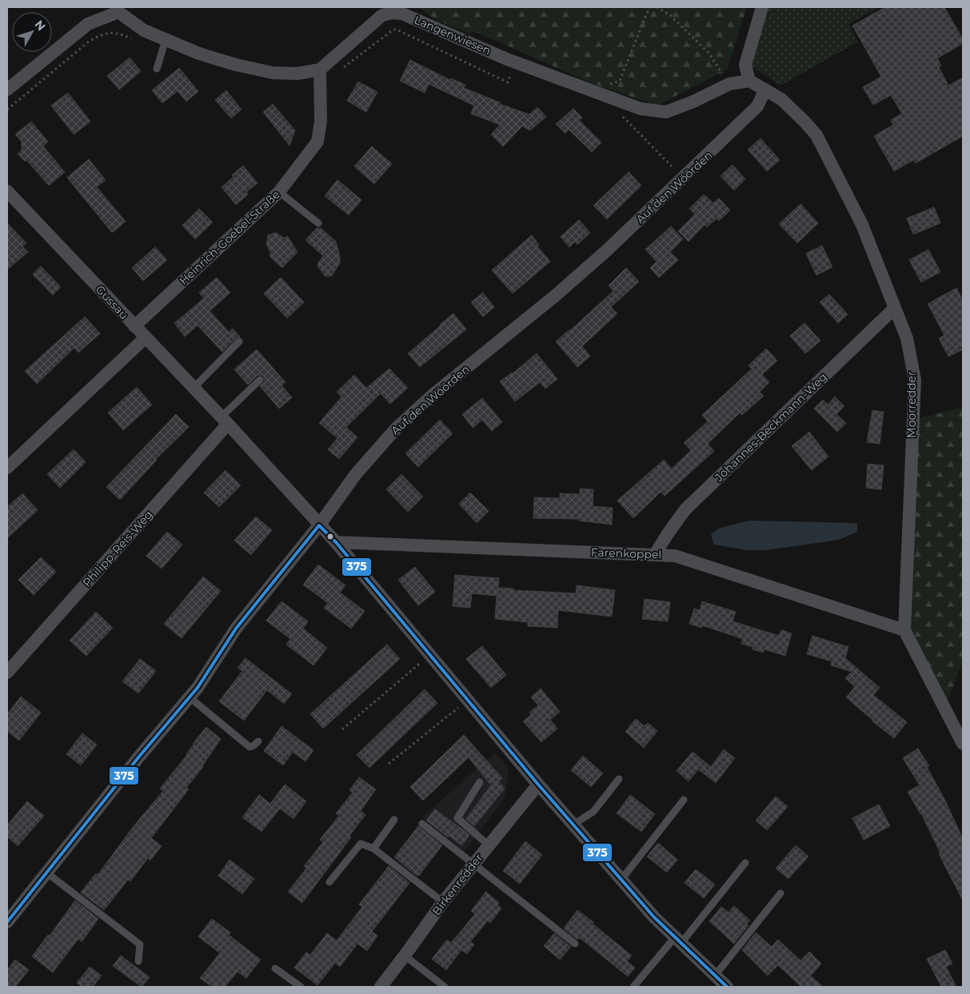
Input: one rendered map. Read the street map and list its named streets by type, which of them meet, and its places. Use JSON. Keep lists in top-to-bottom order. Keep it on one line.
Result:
{"streets":{"street":["Langenwiesen","Auf den Wöörden","Heinrich-Goebel-Straße","Gussau","Moorredder","Johannes-Beckmann-Weg","Philipp-Reis-Weg","Farenkoppel","Birkenredder"]},"crossings":[["Langenwiesen","Heinrich-Goebel-Straße"],["Langenwiesen","Moorredder"],["Auf den Wöörden","Gussau"],["Auf den Wöörden","Moorredder"],["Heinrich-Goebel-Straße","Gussau"],["Gussau","Philipp-Reis-Weg"],["Gussau","Farenkoppel"],["Gussau","Birkenredder"],["Moorredder","Johannes-Beckmann-Weg"],["Moorredder","Farenkoppel"],["Johannes-Beckmann-Weg","Farenkoppel"]],"lines":["transit line 375"],"north":"top right"}
